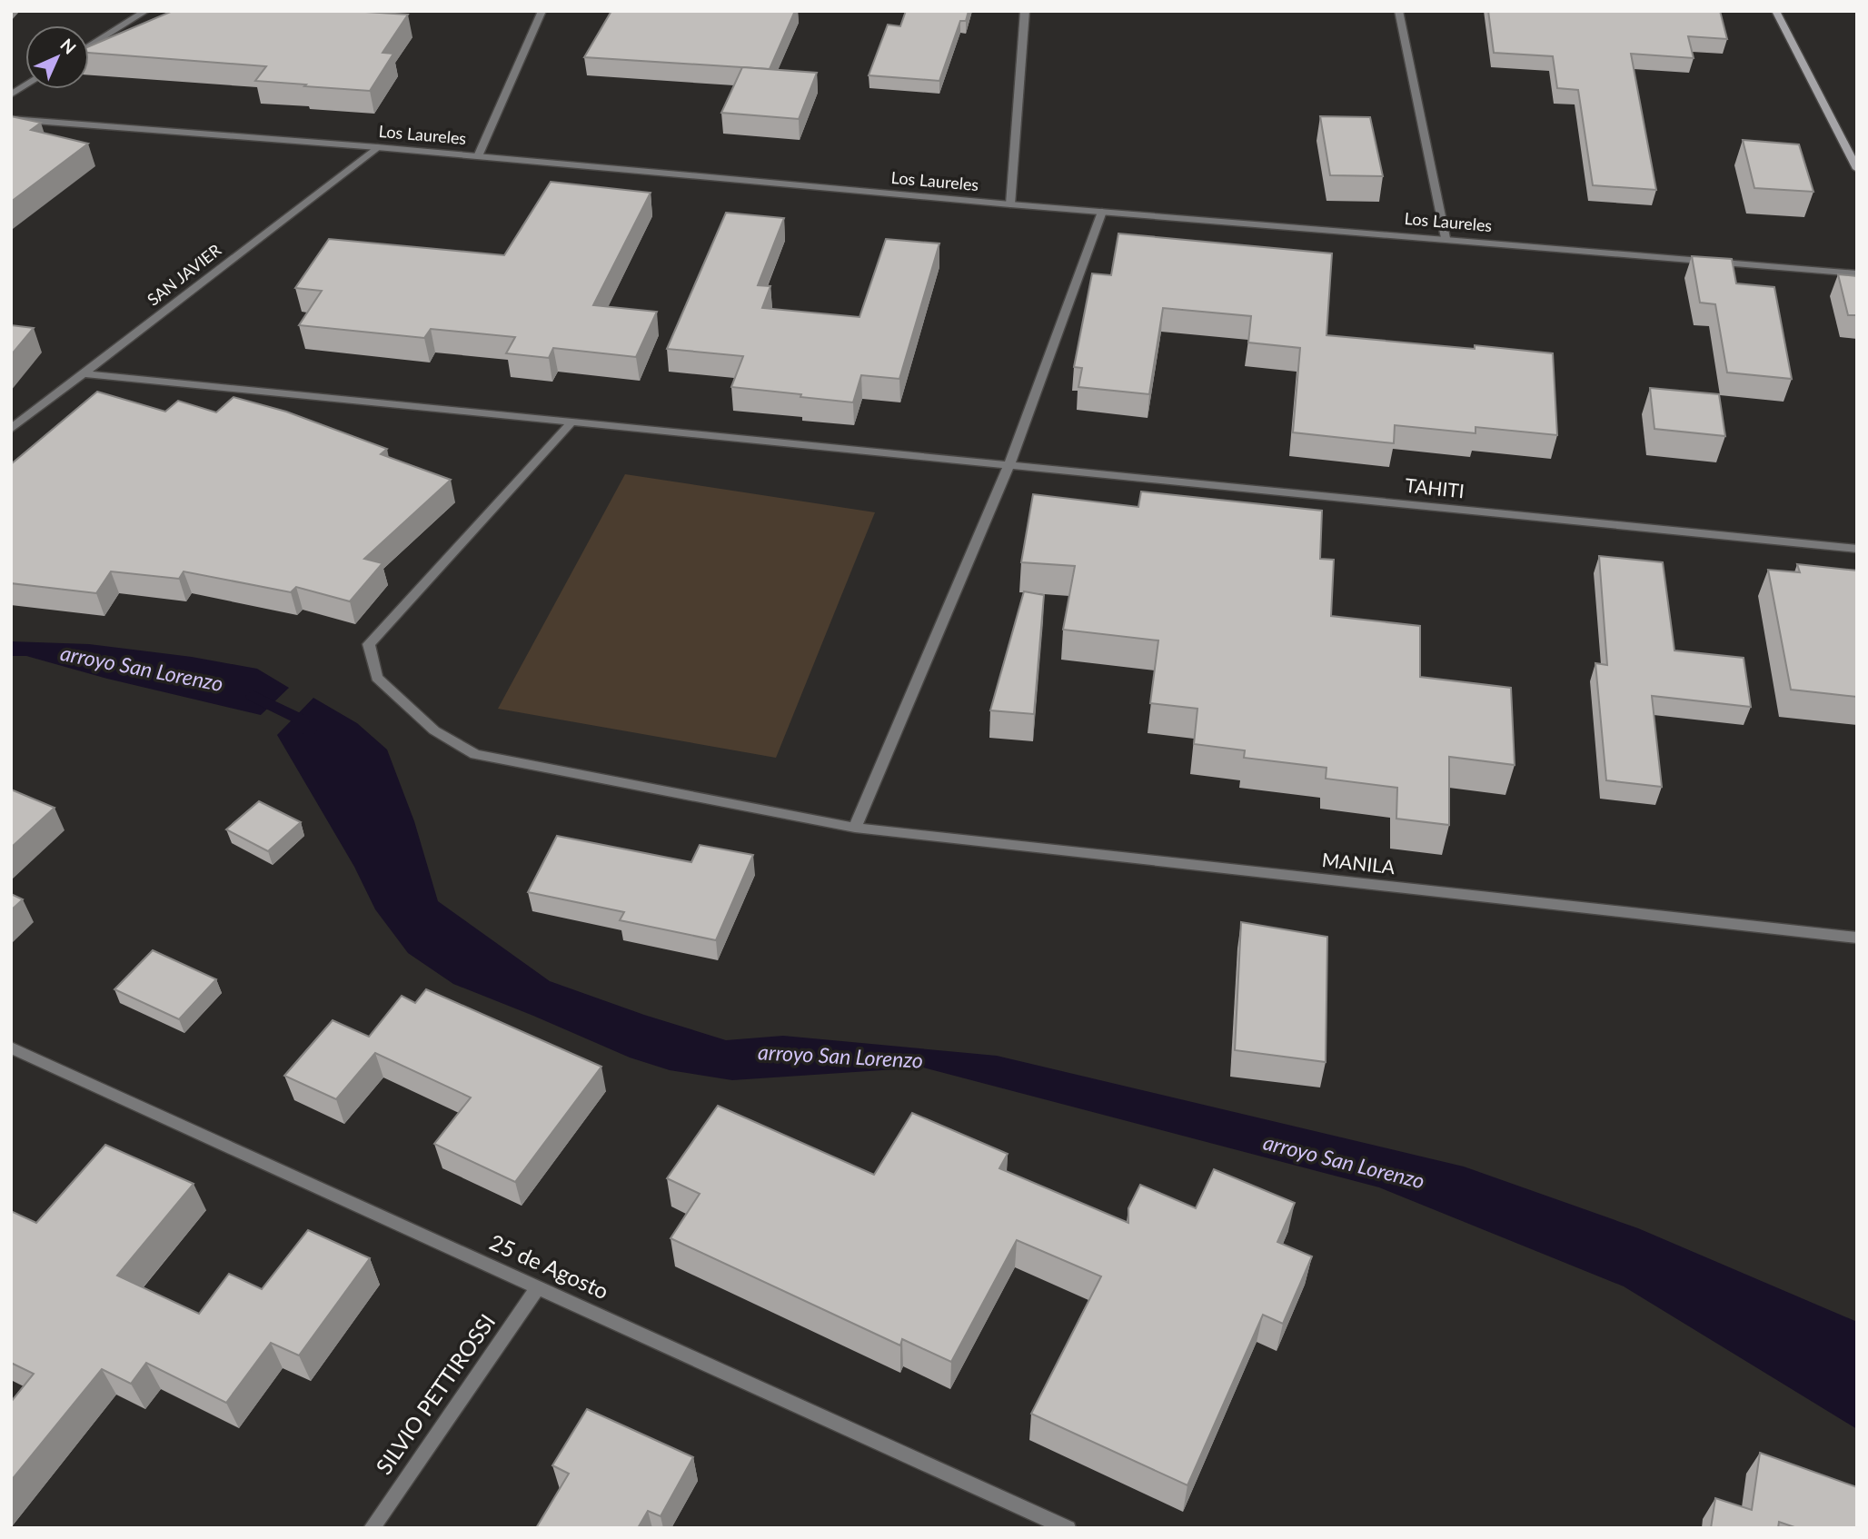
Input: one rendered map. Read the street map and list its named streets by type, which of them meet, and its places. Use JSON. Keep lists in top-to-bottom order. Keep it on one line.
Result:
{"streets":{"street":["Los Laureles","SAN JAVIER","TAHITI","MANILA","25 de Agosto","SILVIO PETTIROSSI"]},"crossings":[["Los Laureles","SAN JAVIER"],["SAN JAVIER","TAHITI"],["TAHITI","MANILA"],["25 de Agosto","SILVIO PETTIROSSI"]],"water":["arroyo San Lorenzo"],"north":"top right"}
